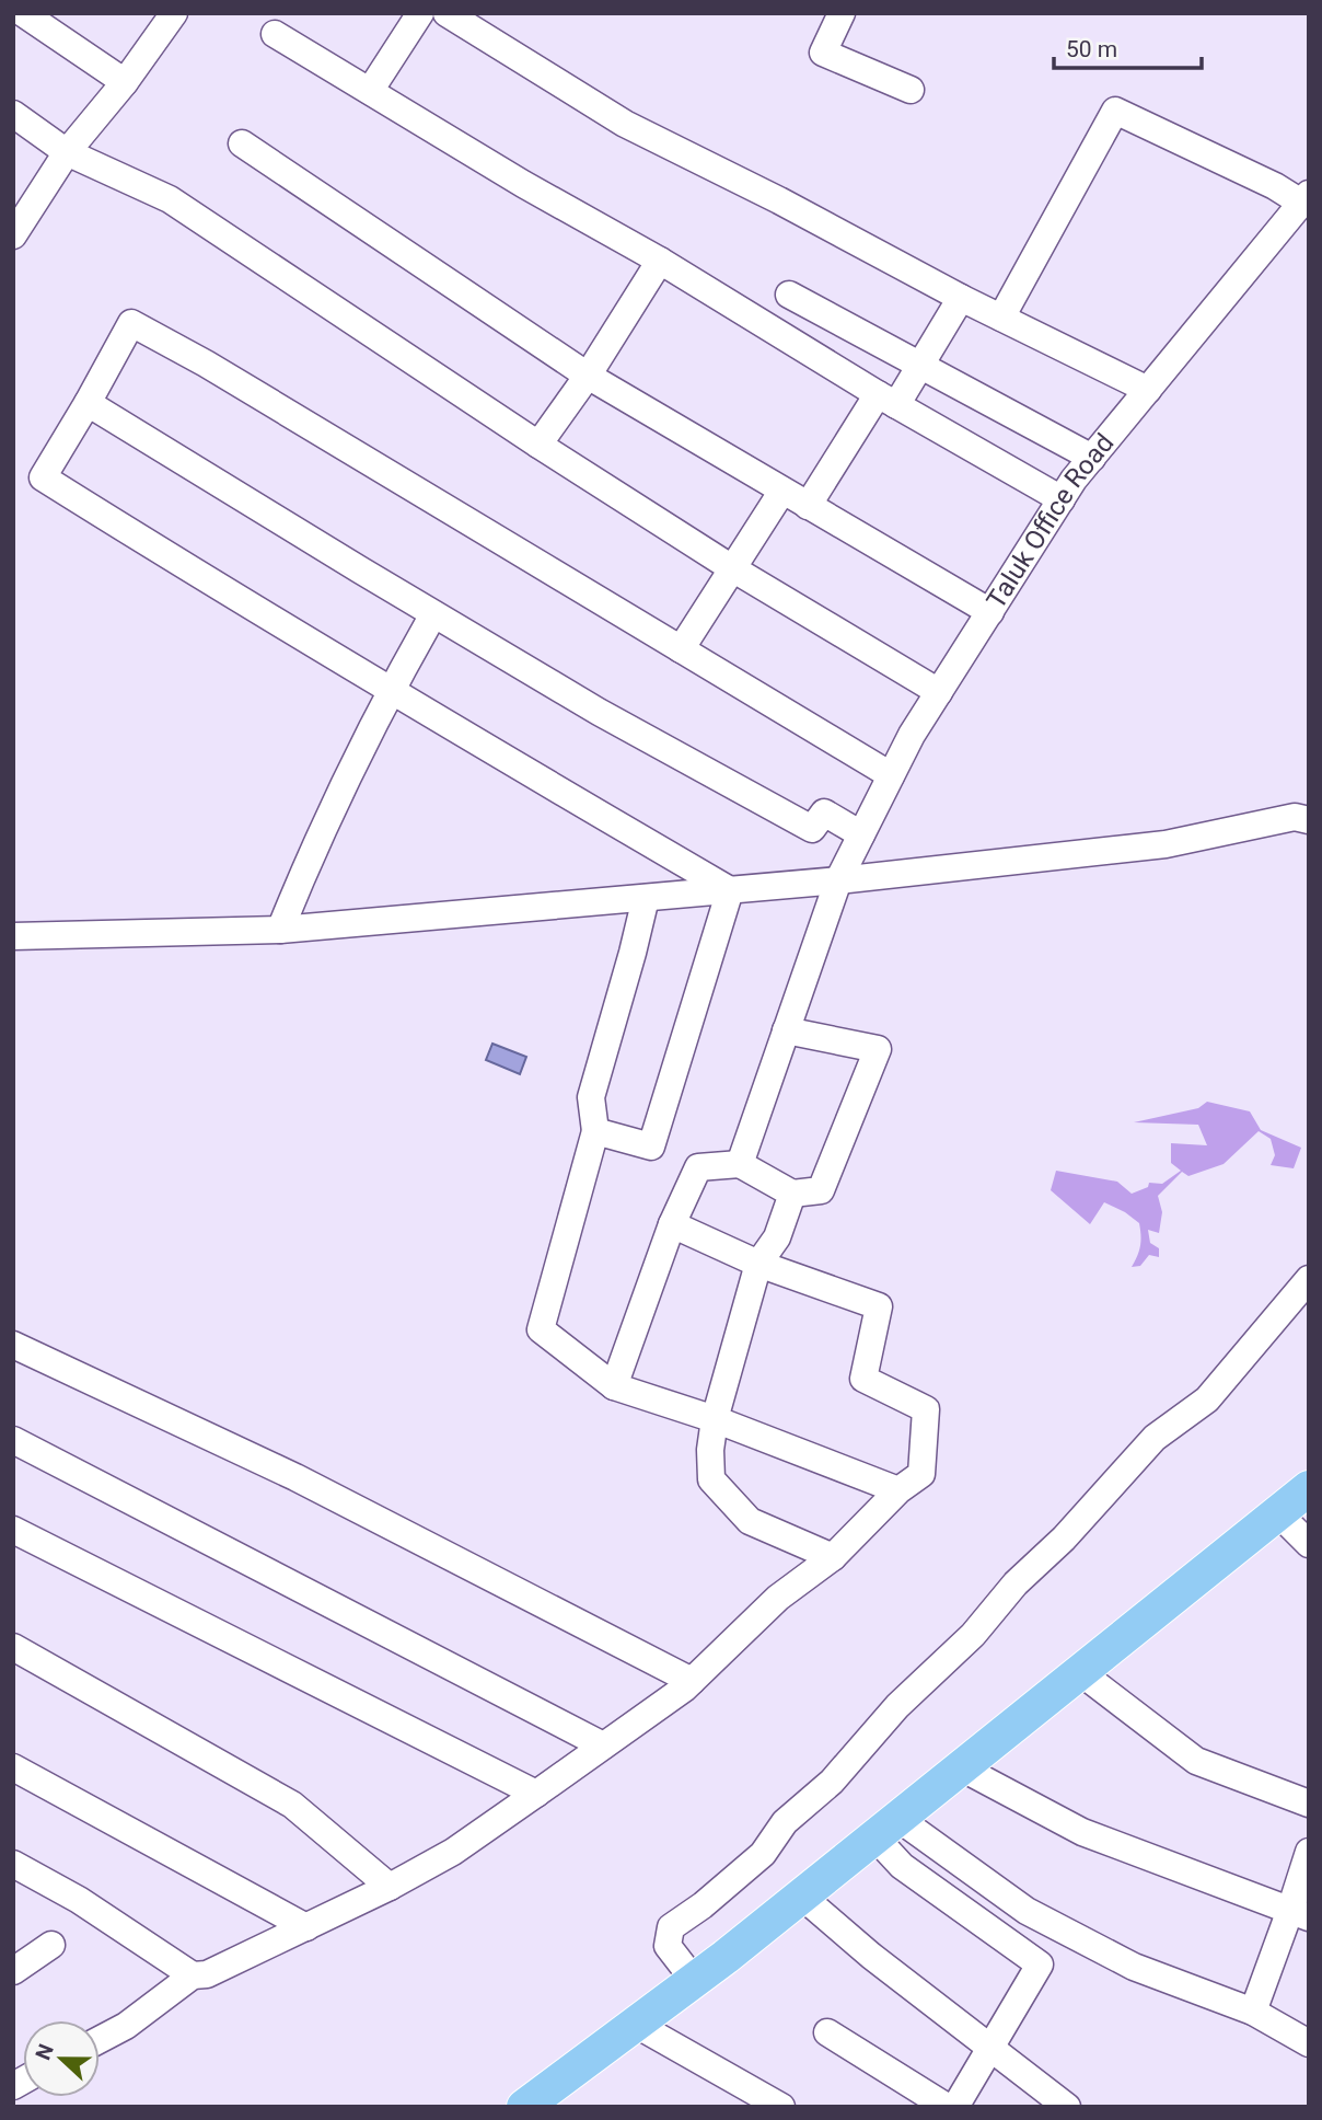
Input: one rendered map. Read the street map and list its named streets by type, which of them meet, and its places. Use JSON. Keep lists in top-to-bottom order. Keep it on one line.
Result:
{"streets":{"street":["Taluk Office Road"]},"scale_bar":"50 m","north":"left"}
